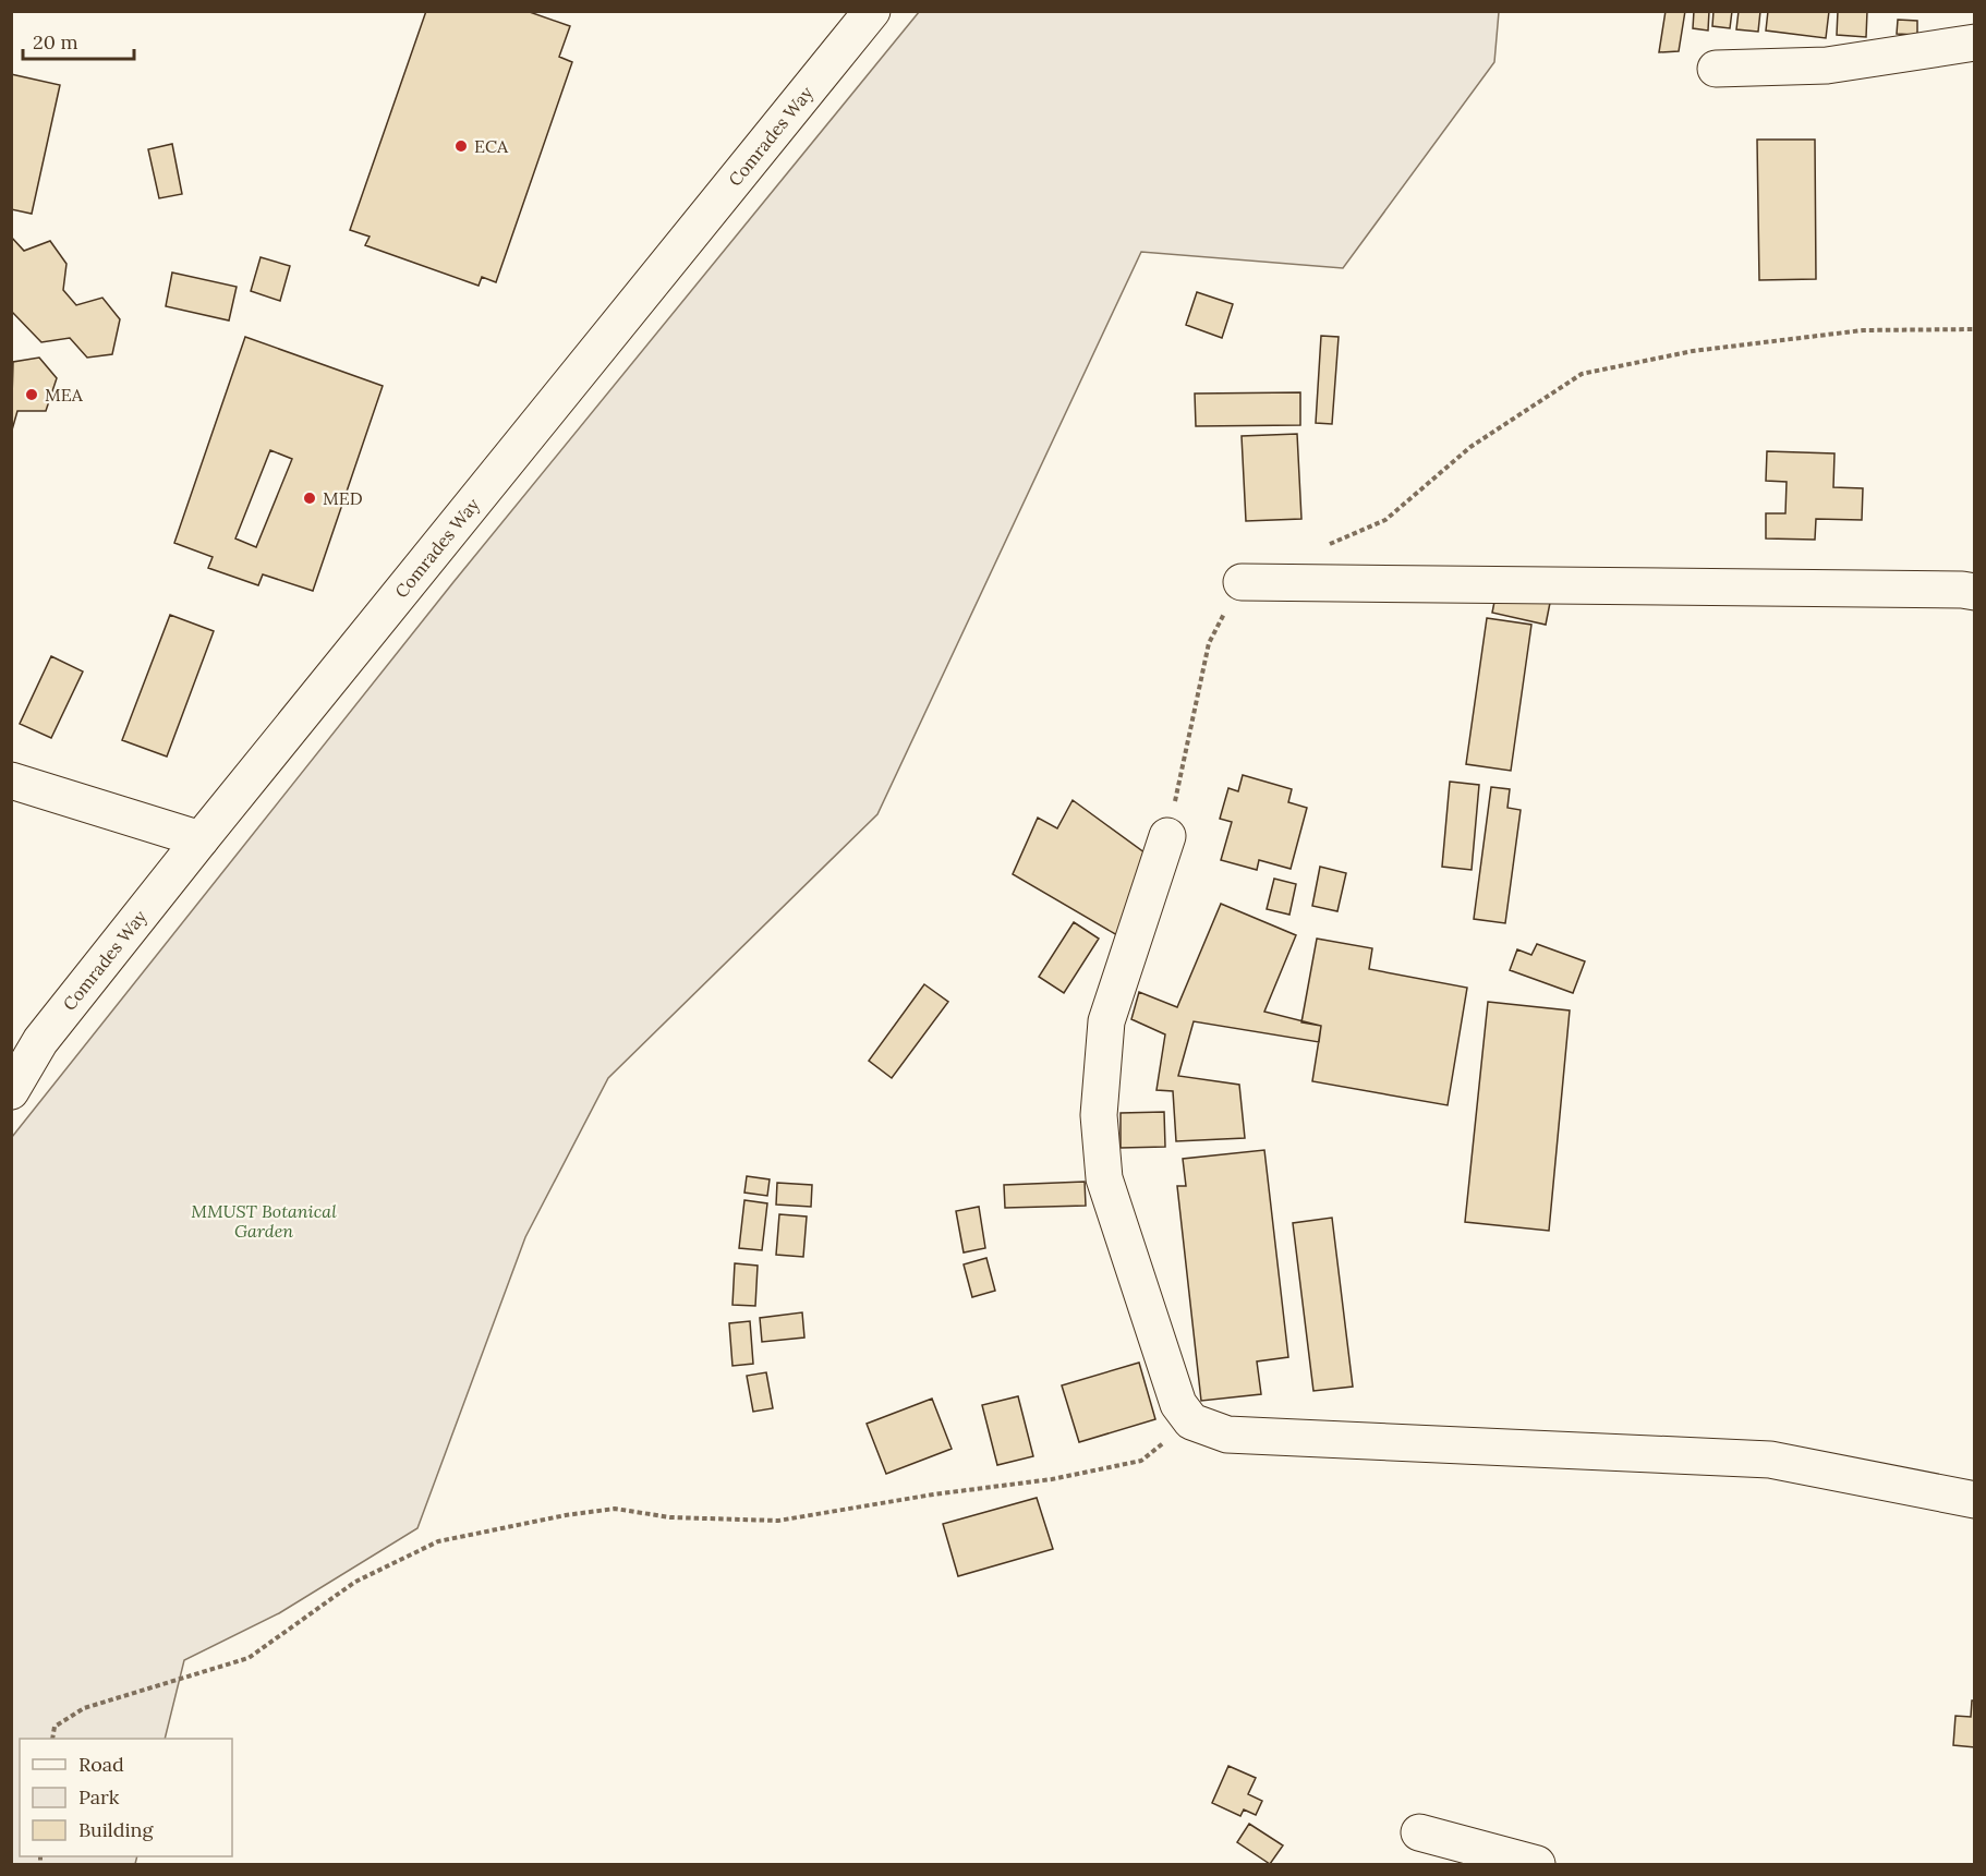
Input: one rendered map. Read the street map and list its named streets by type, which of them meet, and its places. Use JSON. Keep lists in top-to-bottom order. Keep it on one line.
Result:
{"streets":{"street":["Comrades Way"]},"parks":["MMUST Botanical Garden"],"places":["ECA","MEA","MED"],"legend":["Road","Park","Building"],"scale_bar":"20 m"}
